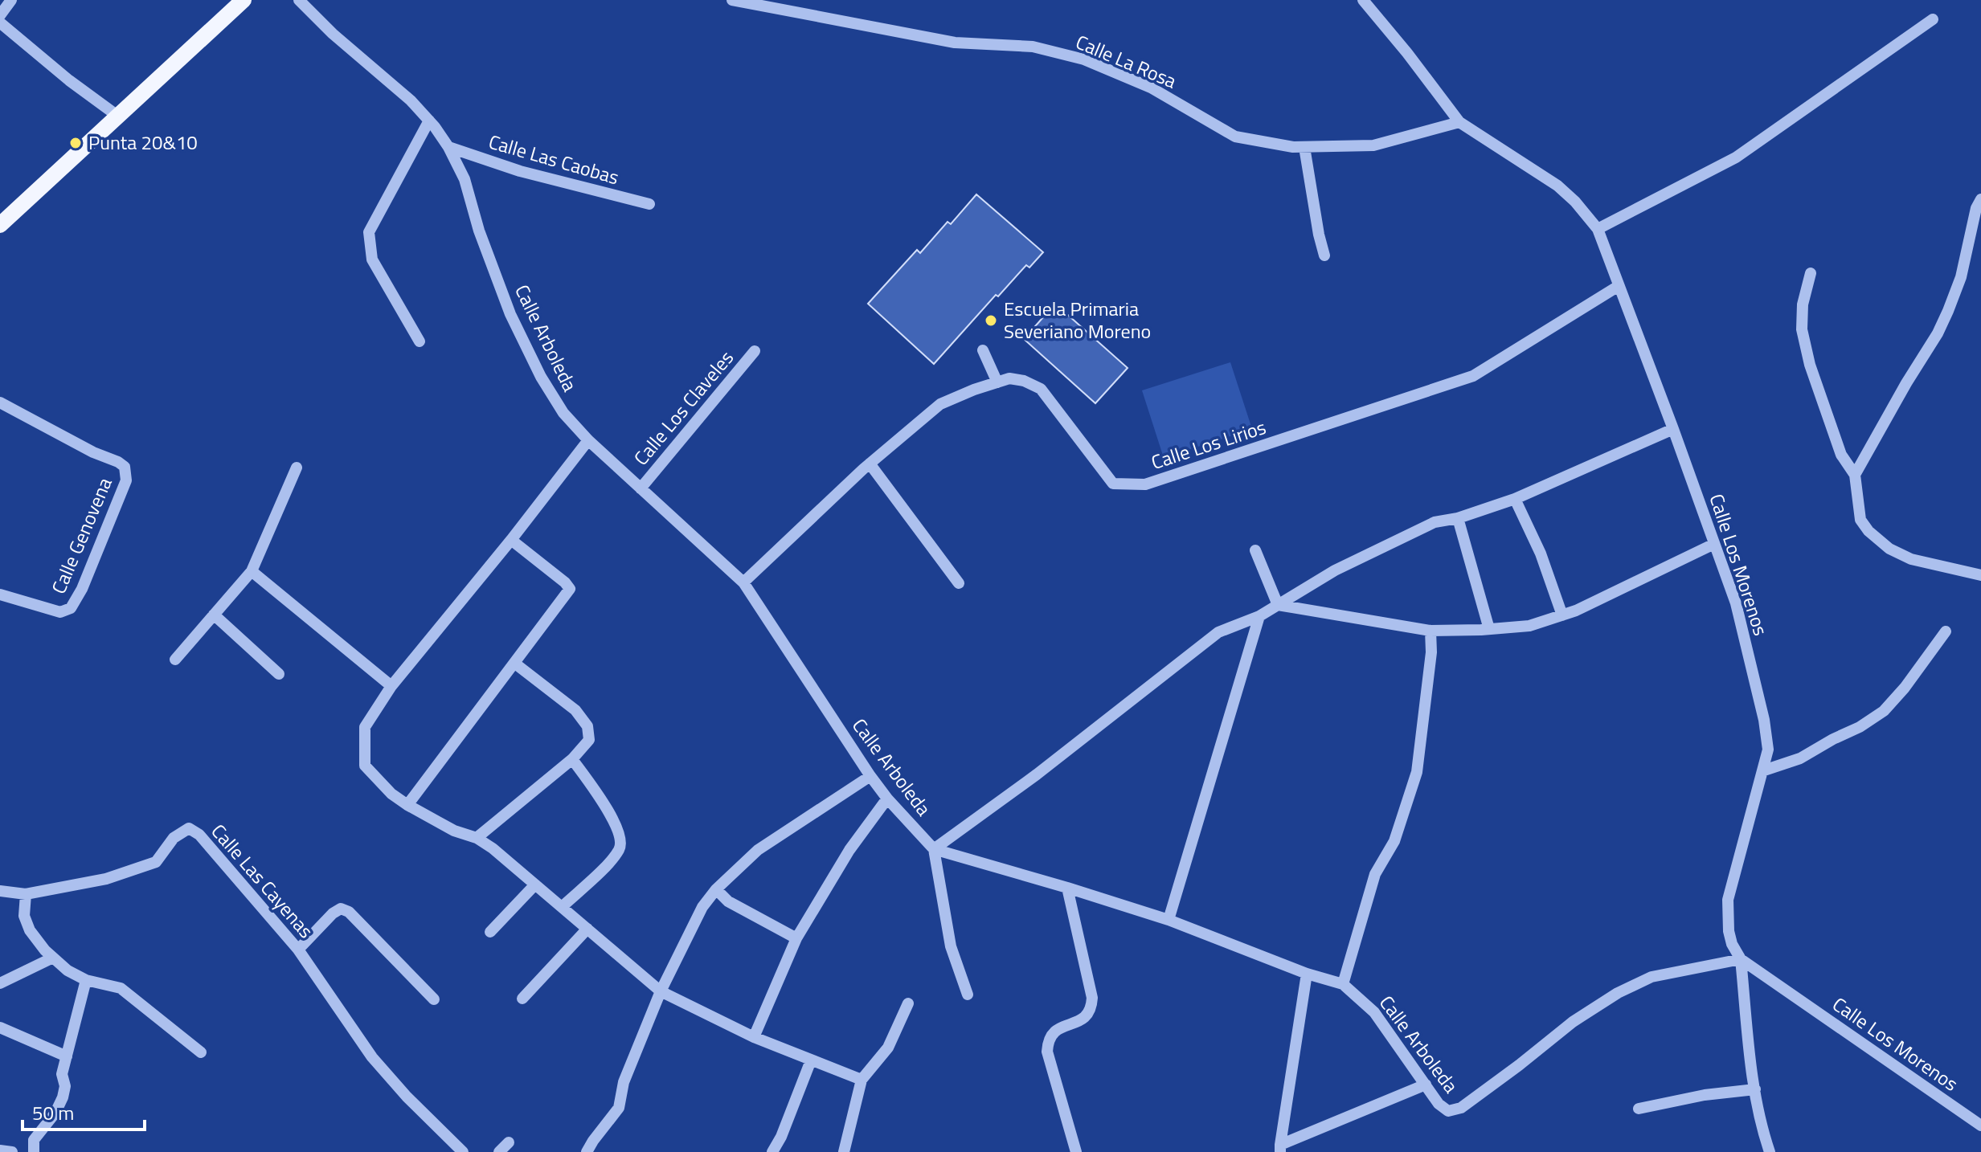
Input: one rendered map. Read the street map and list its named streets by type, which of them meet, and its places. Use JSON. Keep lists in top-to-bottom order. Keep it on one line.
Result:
{"streets":{"street":["Calle La Rosa","Calle Las Caobas","Calle Arboleda","Calle Los Claveles","Calle Los Lirios","Calle Genovena","Calle Los Morenos","Calle Las Cayenas"]},"crossings":[["Calle La Rosa","Calle Los Morenos"],["Calle Las Caobas","Calle Arboleda"],["Calle Arboleda","Calle Los Claveles"],["Calle Arboleda","Calle Los Lirios"],["Calle Arboleda","Calle Los Morenos"],["Calle Los Lirios","Calle Los Morenos"]],"places":["Punta 20&10","Escuela Primaria Severiano Moreno"],"scale_bar":"50 m"}
